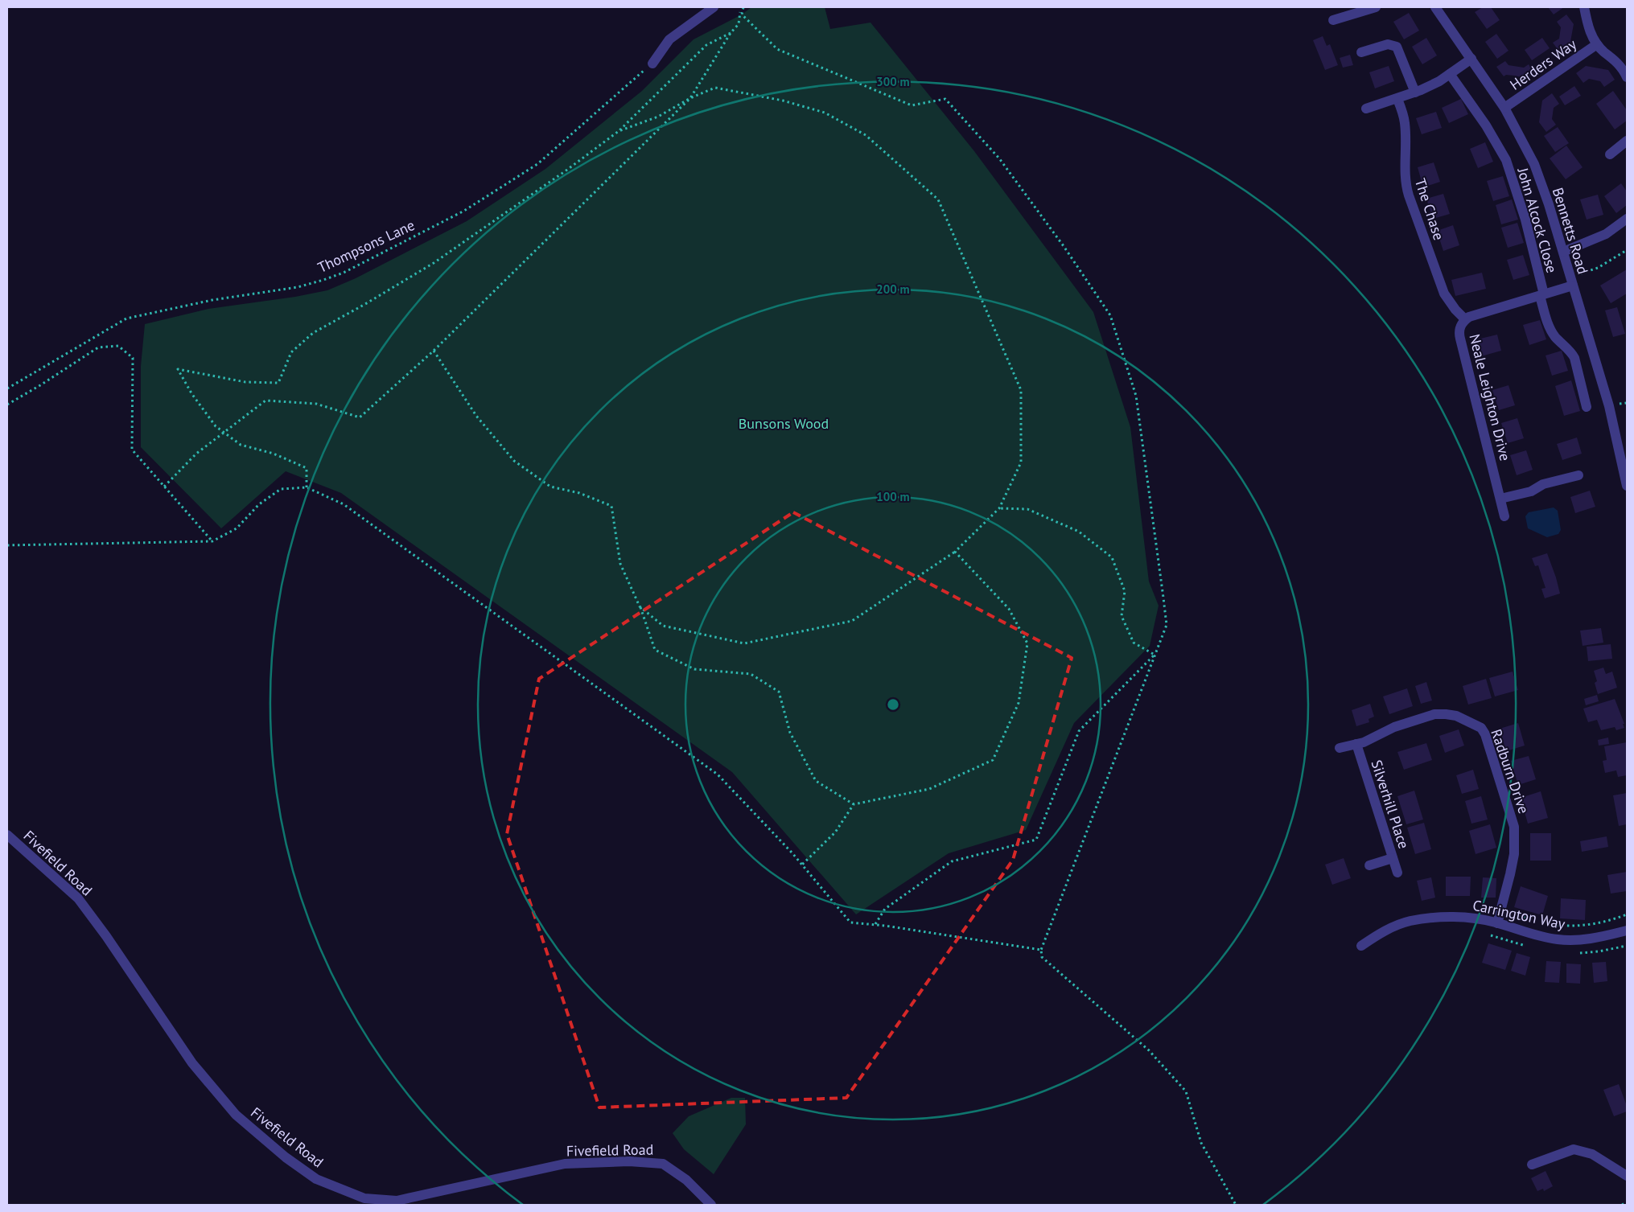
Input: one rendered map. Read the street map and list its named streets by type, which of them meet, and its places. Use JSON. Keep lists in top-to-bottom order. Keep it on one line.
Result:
{"streets":{"street":["Herders Way","The Chase","John Alcock Close","Bennetts Road","Neale Leighton Drive","Radburn Drive","Silverhill Place","Fivefield Road","Carrington Way"],"path":["Thompsons Lane"]},"crossings":[["Herders Way","Bennetts Road"],["The Chase","Neale Leighton Drive"],["John Alcock Close","Neale Leighton Drive"],["Bennetts Road","Neale Leighton Drive"],["Radburn Drive","Silverhill Place"],["Radburn Drive","Carrington Way"]],"parks":["Bunsons Wood"],"rings":["300 m","200 m","100 m"]}
